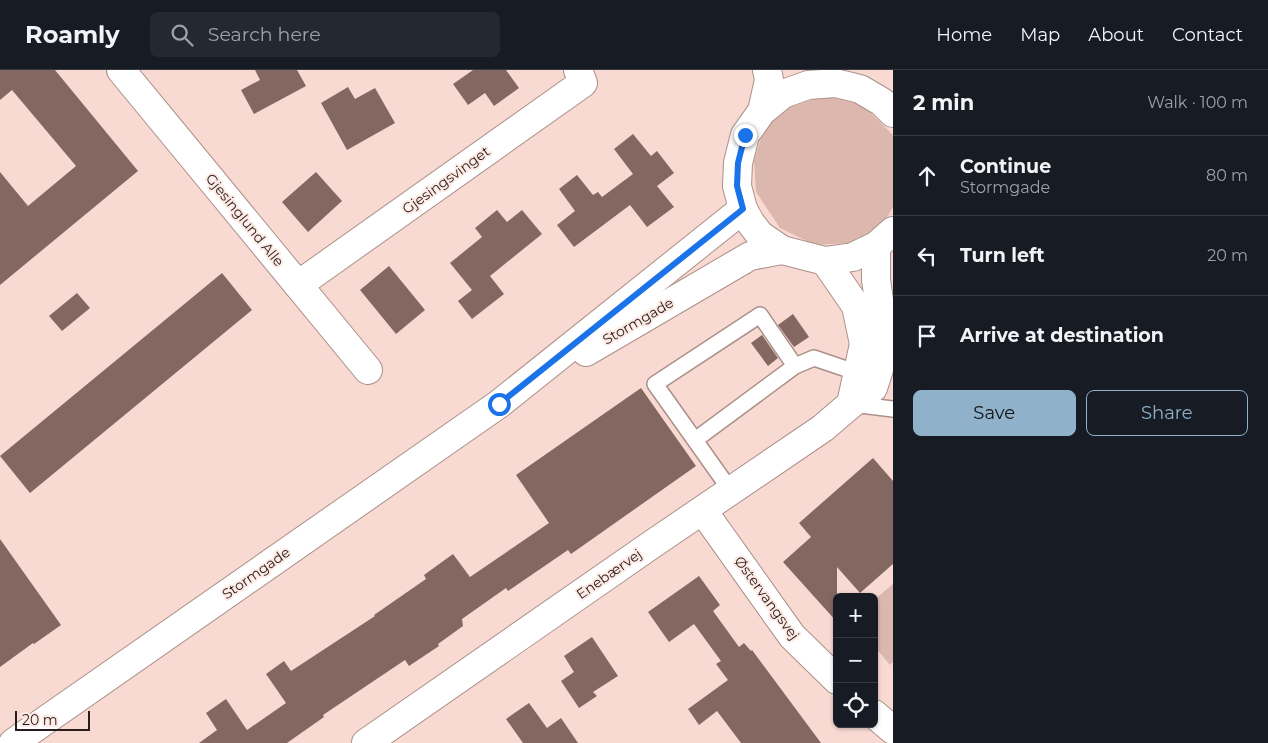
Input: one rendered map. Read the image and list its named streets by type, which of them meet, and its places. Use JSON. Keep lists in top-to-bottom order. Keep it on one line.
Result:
{"streets":{"street":["Gjesingsvinget","Gjesinglund Alle","Stormgade","Enebærvej","Østervangsvej"]},"crossings":[["Gjesingsvinget","Gjesinglund Alle"],["Enebærvej","Østervangsvej"]],"scale_bar":"20 m","page":{"header":"Roamly","search":"Search here","nav":["Home","Map","About","Contact"],"heading":["2 min","Walk · 100 m"],"list":[["Continue","Stormgade","80 m"],["Turn left","20 m"],"Arrive at destination"],"buttons":["Save","Share"],"map_buttons":["+","−"],"scale":"20 m"}}
